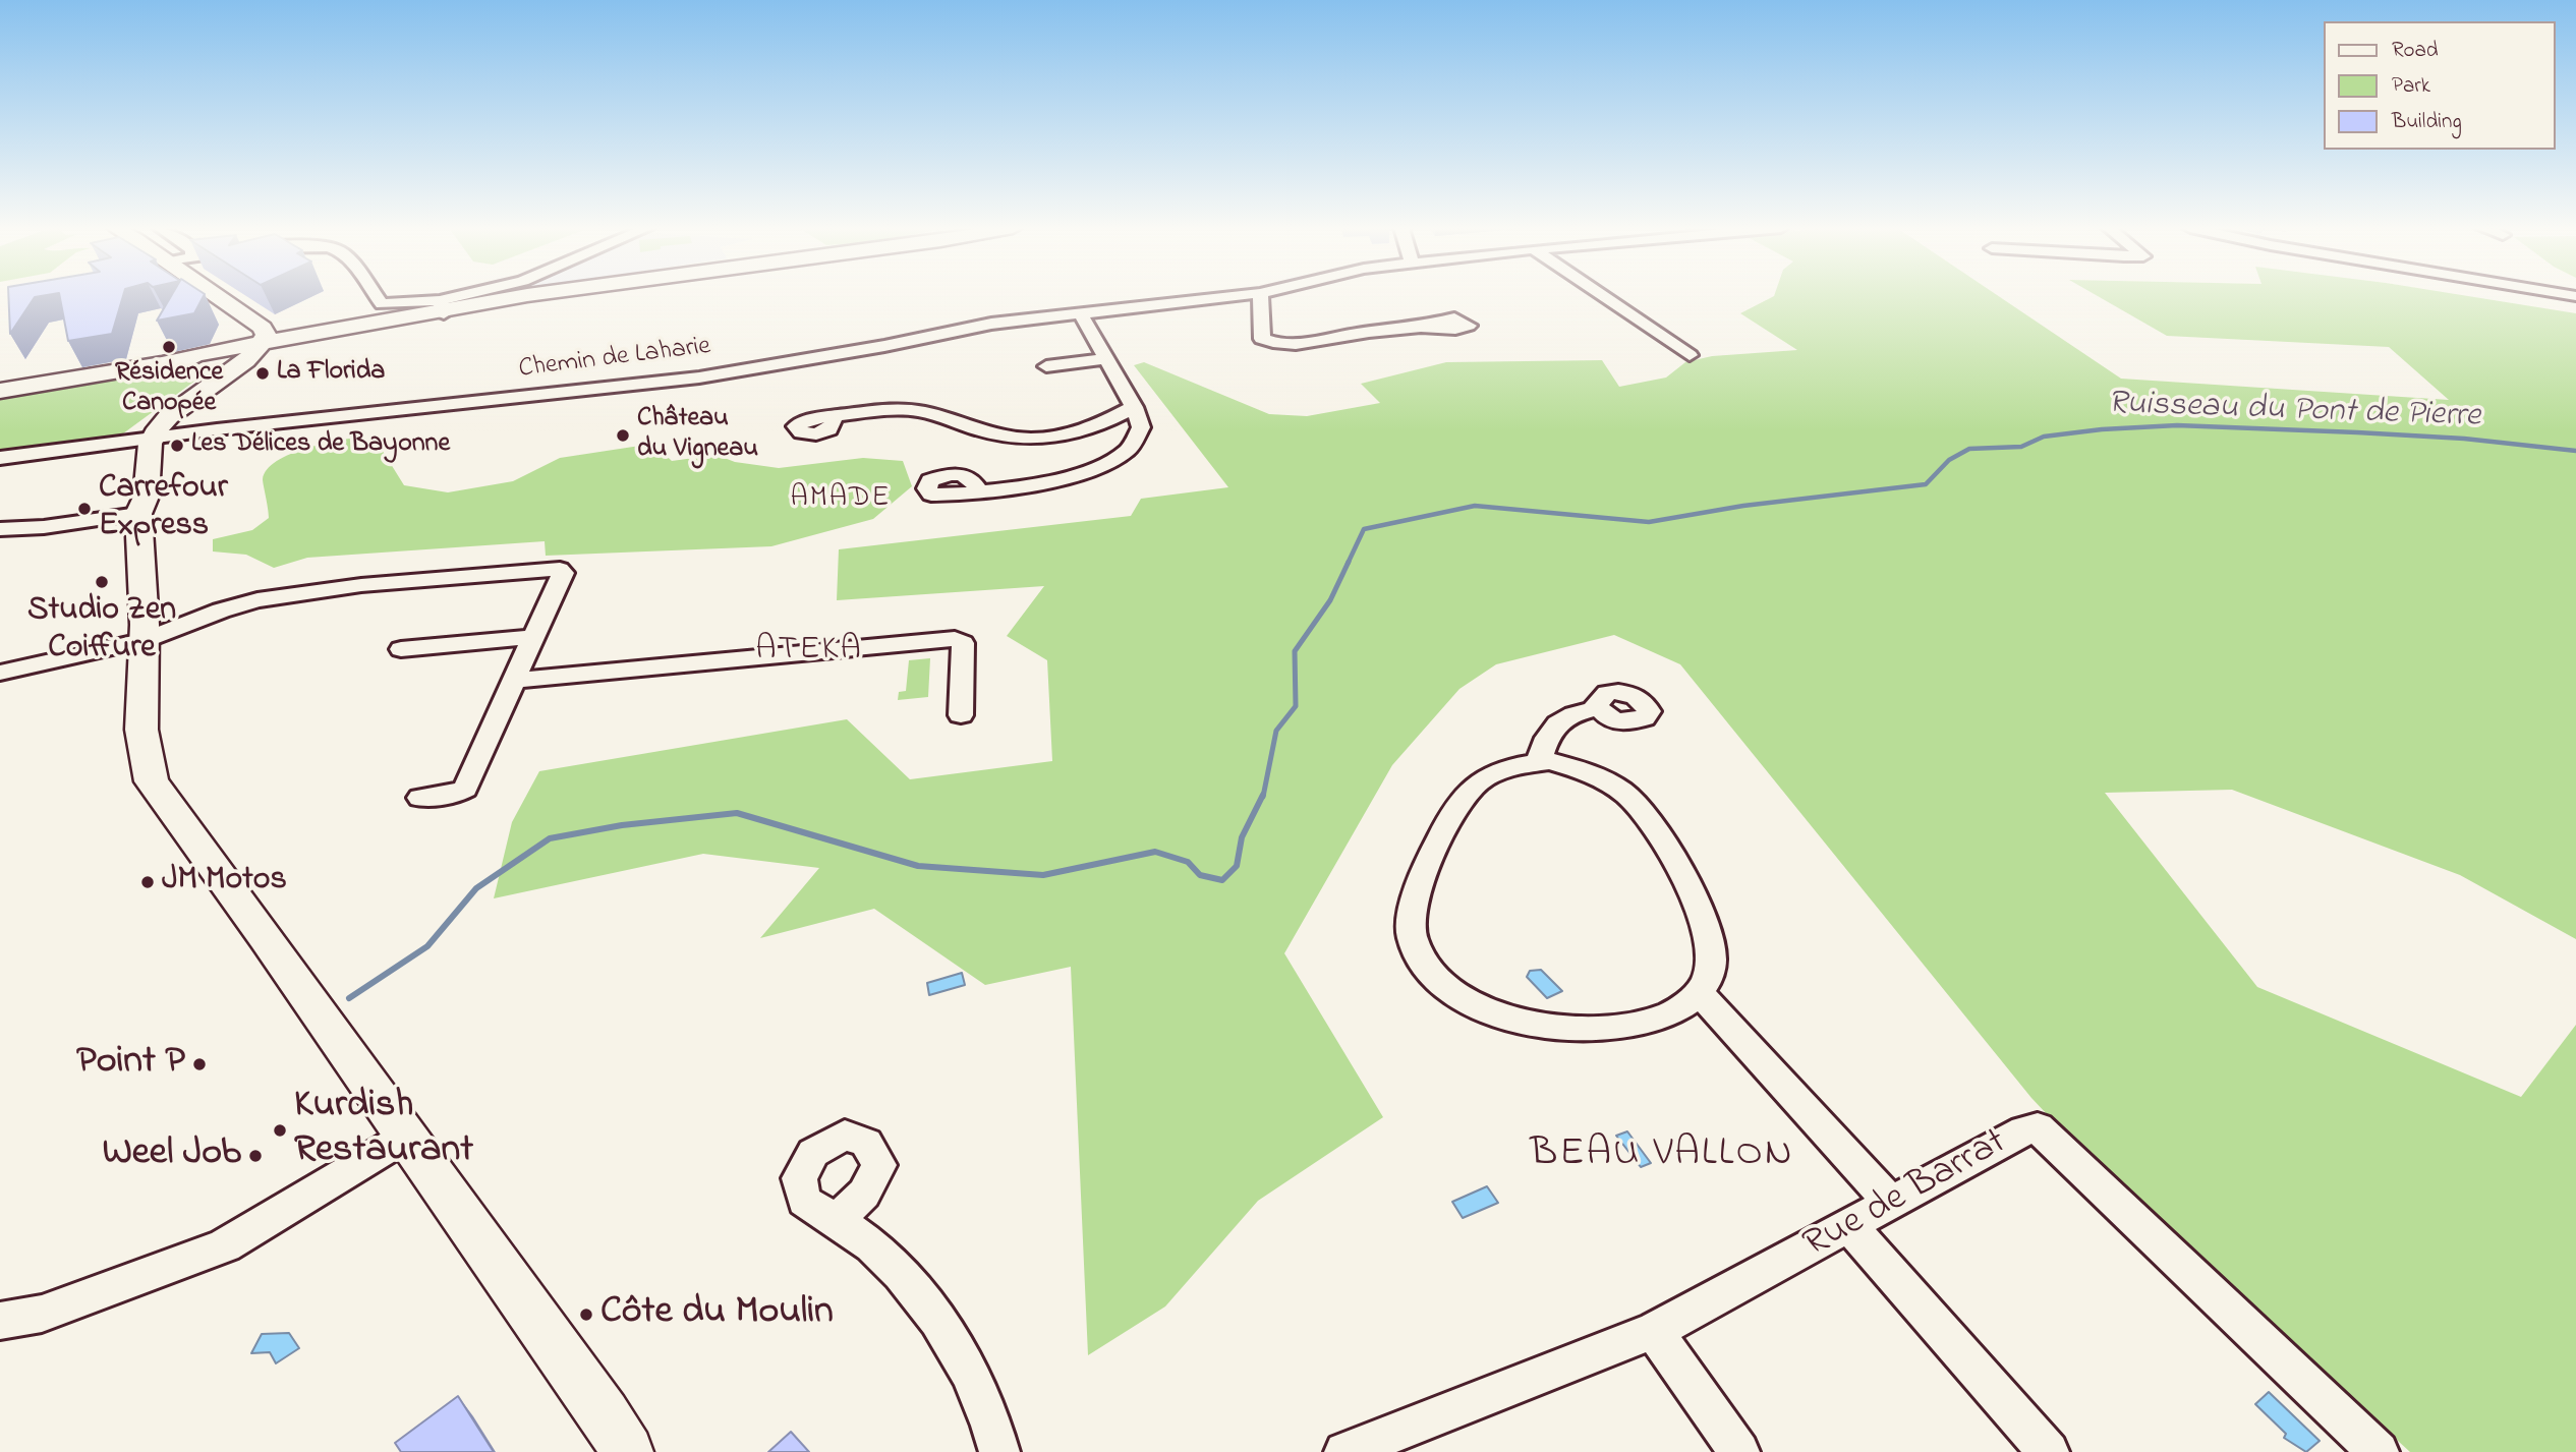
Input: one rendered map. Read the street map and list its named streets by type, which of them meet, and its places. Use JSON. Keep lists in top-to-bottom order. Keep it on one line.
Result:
{"streets":{"street":["Chemin de Laharie","Rue de Barrat"]},"districts":["AMADE","ATEKA","BEAU VALLON"],"water":["Ruisseau du Pont de Pierre"],"places":["Résidence Canopée","La Florida","Château du Vigneau","Les Délices de Bayonne","Carrefour Express","Studio Zen Coiffure","JM Motos","Point P","Kurdish Restaurant","Weel Job","Côte du Moulin"],"legend":["Road","Park","Building"]}
